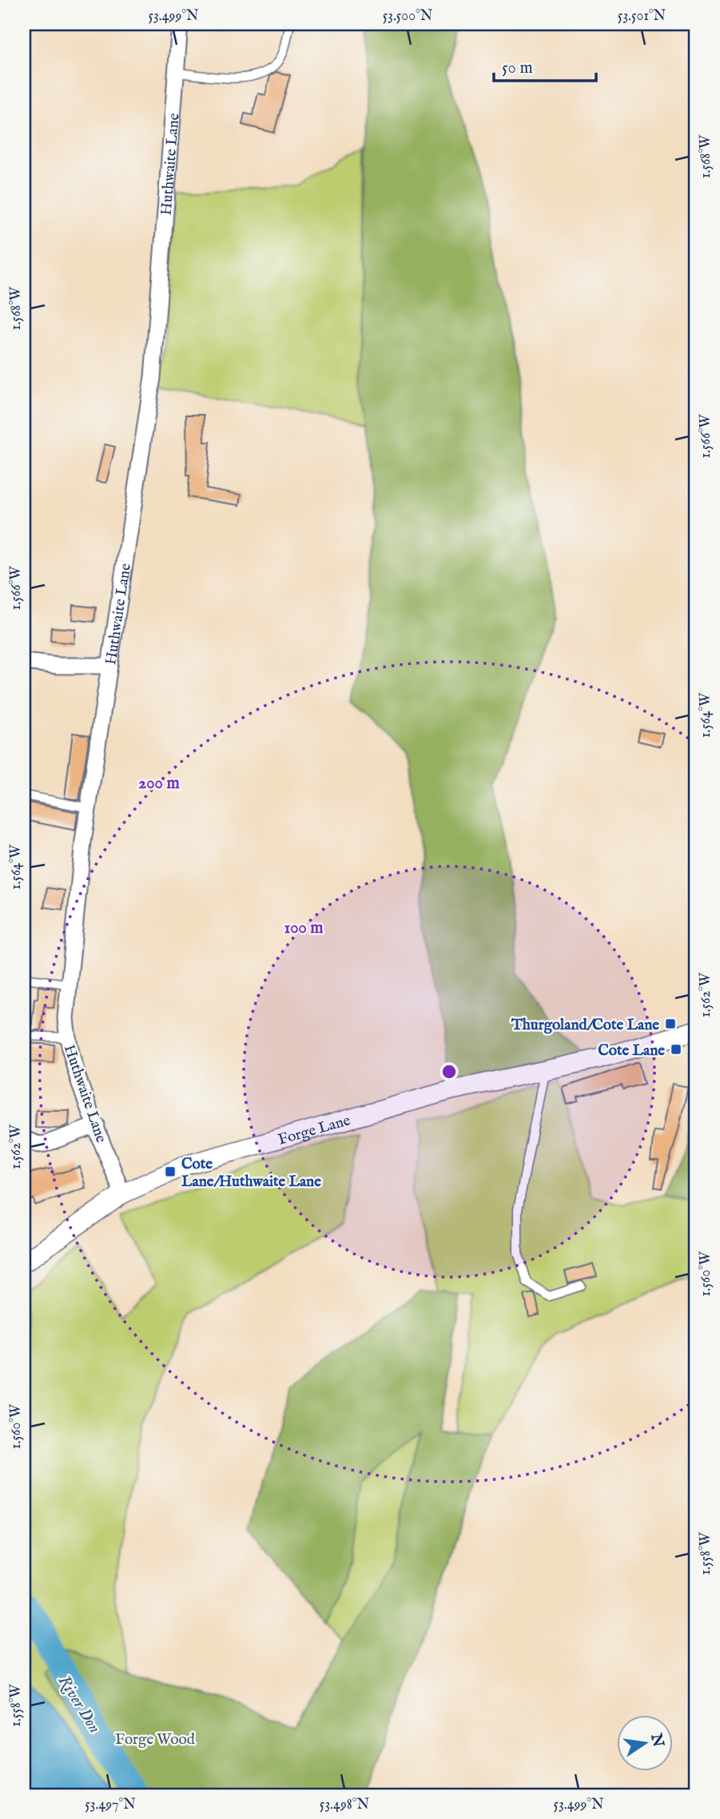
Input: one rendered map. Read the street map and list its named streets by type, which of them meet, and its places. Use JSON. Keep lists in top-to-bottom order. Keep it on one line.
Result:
{"streets":{"street":["Huthwaite Lane","Forge Lane"]},"crossings":[["Huthwaite Lane","Forge Lane"]],"water":["River Don"],"parks":["Forge Wood"],"places":{"transit":["Thurgoland/Cote Lane","Cote Lane","Cote Lane/Huthwaite Lane"]},"scale_bar":"50 m","north":"right","coordinates":["53.499°N","53.500°N","53.501°N","1.568°W","1.566°W","1.564°W","1.562°W","1.560°W","1.558°W","53.497°N","53.498°N"],"rings":["200 m","100 m"]}
